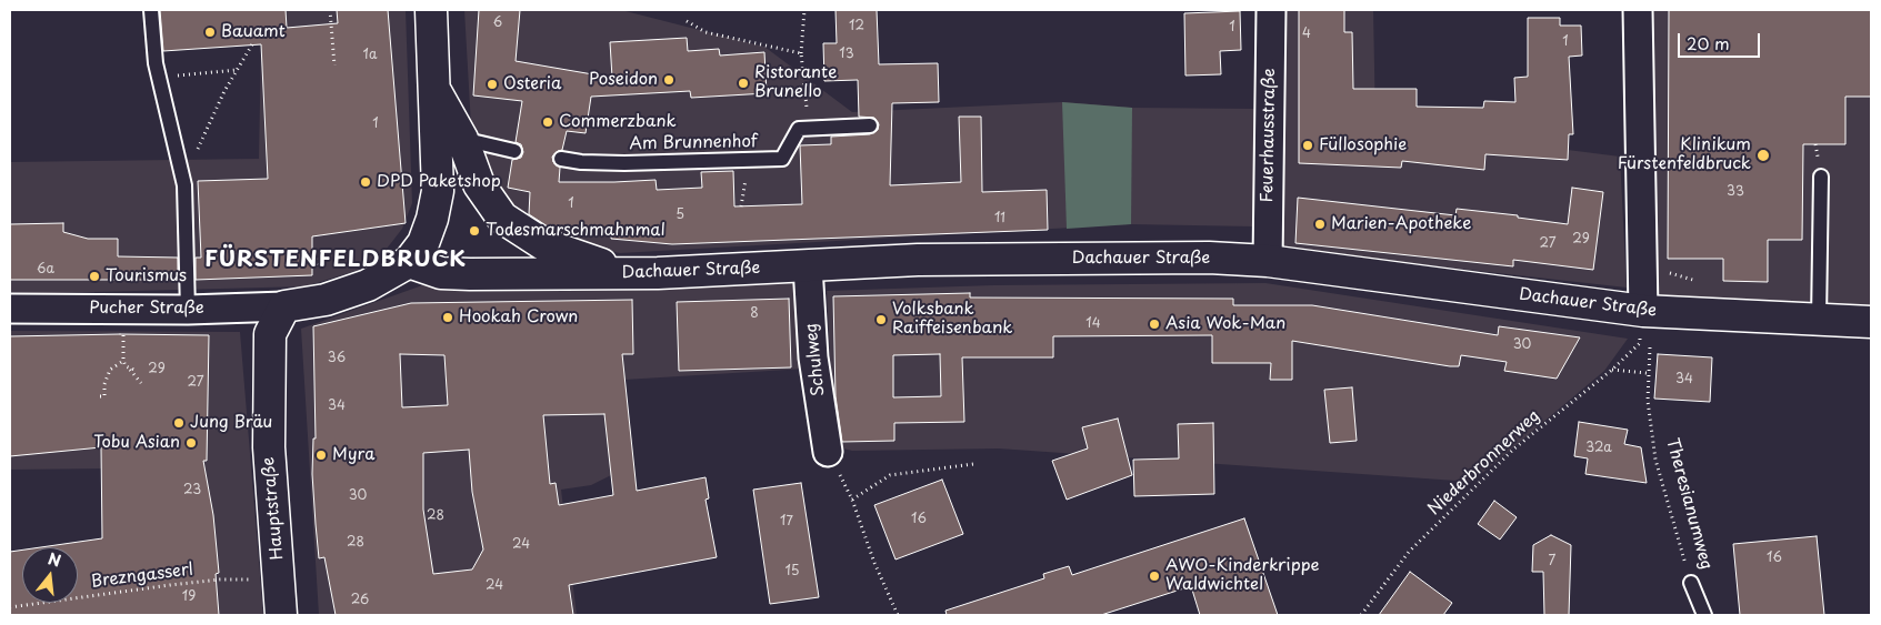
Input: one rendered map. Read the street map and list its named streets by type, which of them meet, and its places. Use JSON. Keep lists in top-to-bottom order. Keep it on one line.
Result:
{"streets":{"street":["Feuerhausstraße","Dachauer Straße","Pucher Straße","Schulweg","Hauptstraße"],"lane":["Am Brunnenhof","Theresianumweg"],"path":["Niederbronnerweg","Brezngasserl"]},"crossings":[["Feuerhausstraße","Dachauer Straße"],["Dachauer Straße","Schulweg"],["Pucher Straße","Hauptstraße"],["Hauptstraße","Brezngasserl"]],"districts":["FÜRSTENFELDBRUCK"],"places":["Bauamt","Poseidon","Ristorante Brunello","Osteria","Commerzbank","Füllosophie","Klinikum Fürstenfeldbruck","DPD Paketshop","Marien-Apotheke","Todesmarschmahnmal","Tourismus","Hookah Crown","Volksbank Raiffeisenbank","Asia Wok-Man","Jung Bräu","Tobu Asian","Myra","AWO-Kinderkrippe Waldwichtel"],"house_numbers":["6","12","1","4","1","13","1a","1","33","1","5","11","29","27","6a","8","14","30","36","29","34","27","34","32a","23","30","28","16","17","28","24","16","7","15","24","19","26"],"scale_bar":"20 m","north":"top"}
